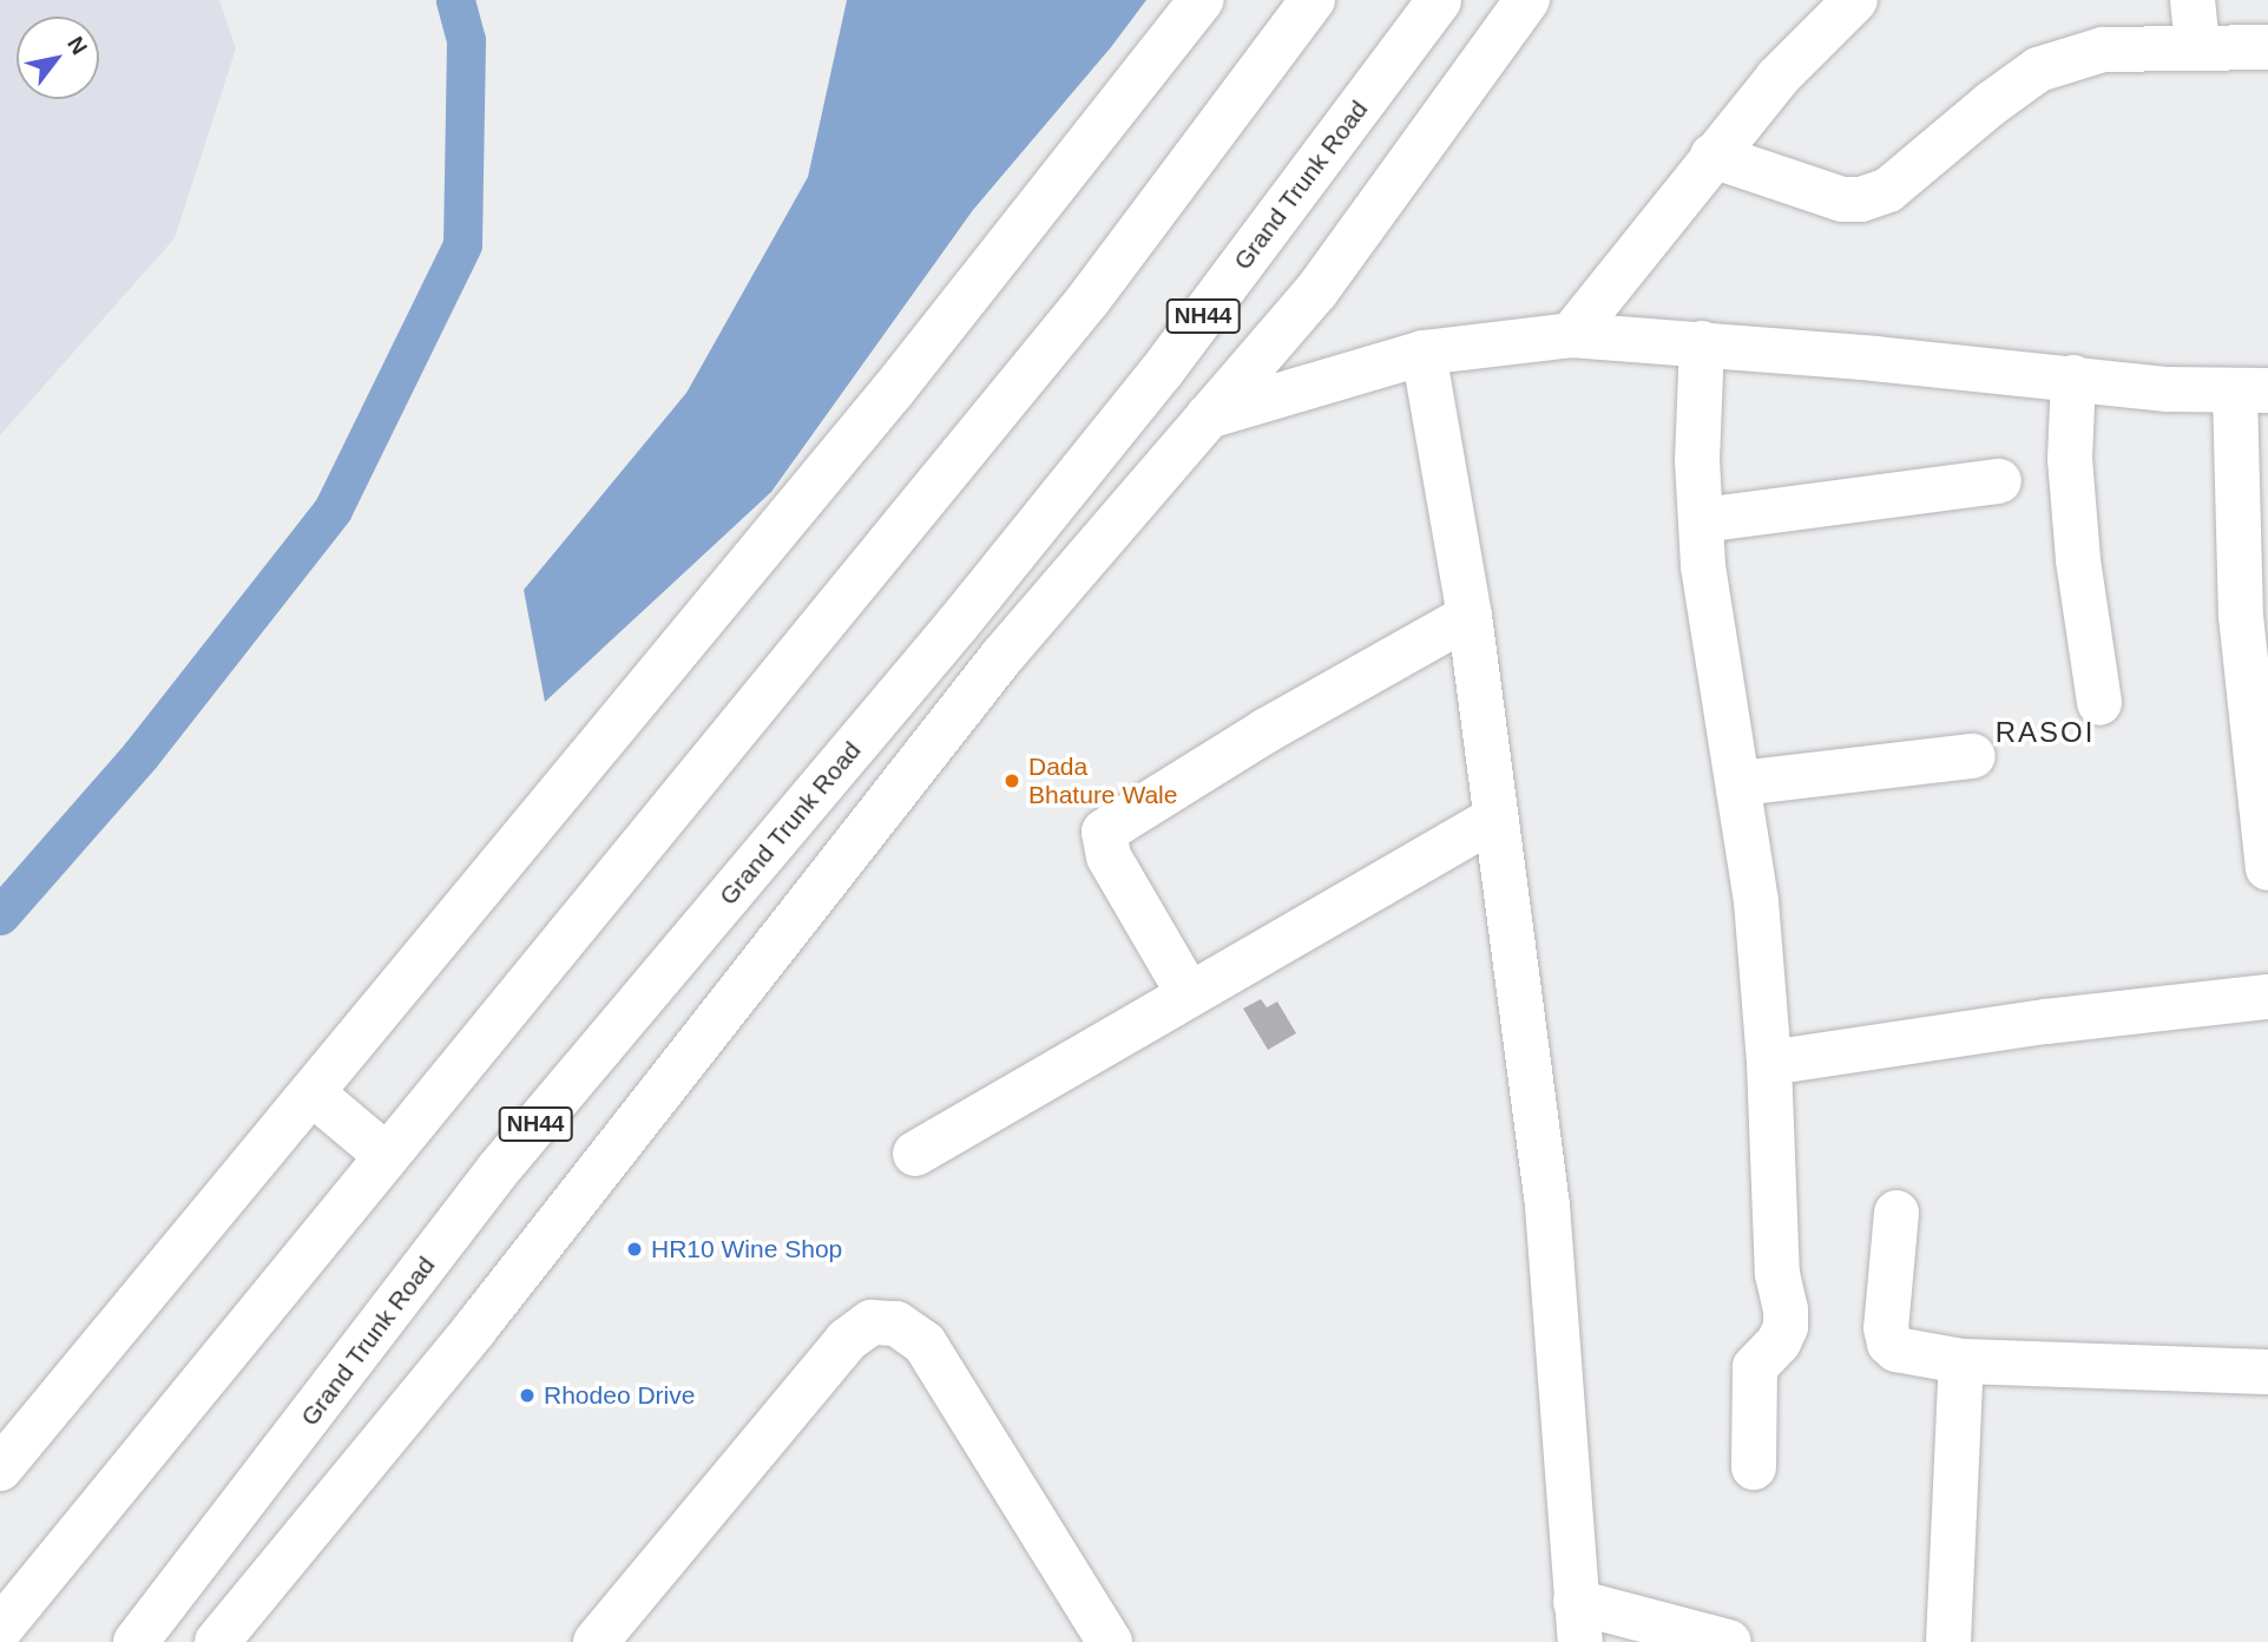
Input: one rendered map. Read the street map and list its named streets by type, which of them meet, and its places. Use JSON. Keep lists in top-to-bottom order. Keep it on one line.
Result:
{"streets":{"main road":["Grand Trunk Road","NH44"]},"districts":["RASOI"],"places":["Dada Bhature Wale","HR10 Wine Shop","Rhodeo Drive"],"north":"top right"}
